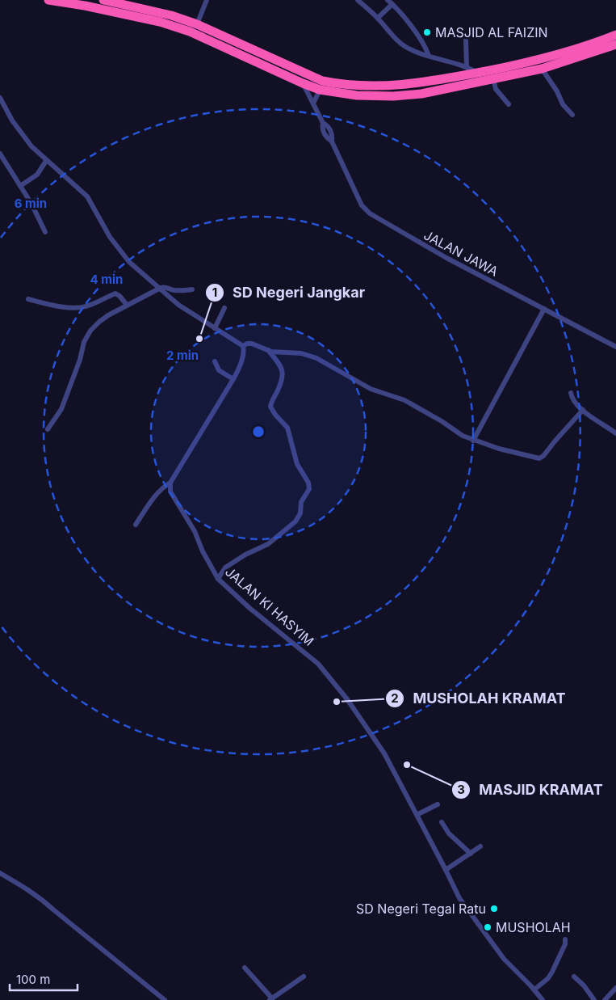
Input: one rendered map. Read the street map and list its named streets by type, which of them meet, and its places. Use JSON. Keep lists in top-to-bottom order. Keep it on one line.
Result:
{"streets":{"street":["JALAN JAWA","JALAN KI HASYIM"]},"places":["MASJID AL FAIZIN","SD Negeri Jangkar","MUSHOLAH KRAMAT","MASJID KRAMAT","SD Negeri Tegal Ratu","MUSHOLAH"],"scale_bar":"100 m","rings":["6 min","4 min","2 min"]}
